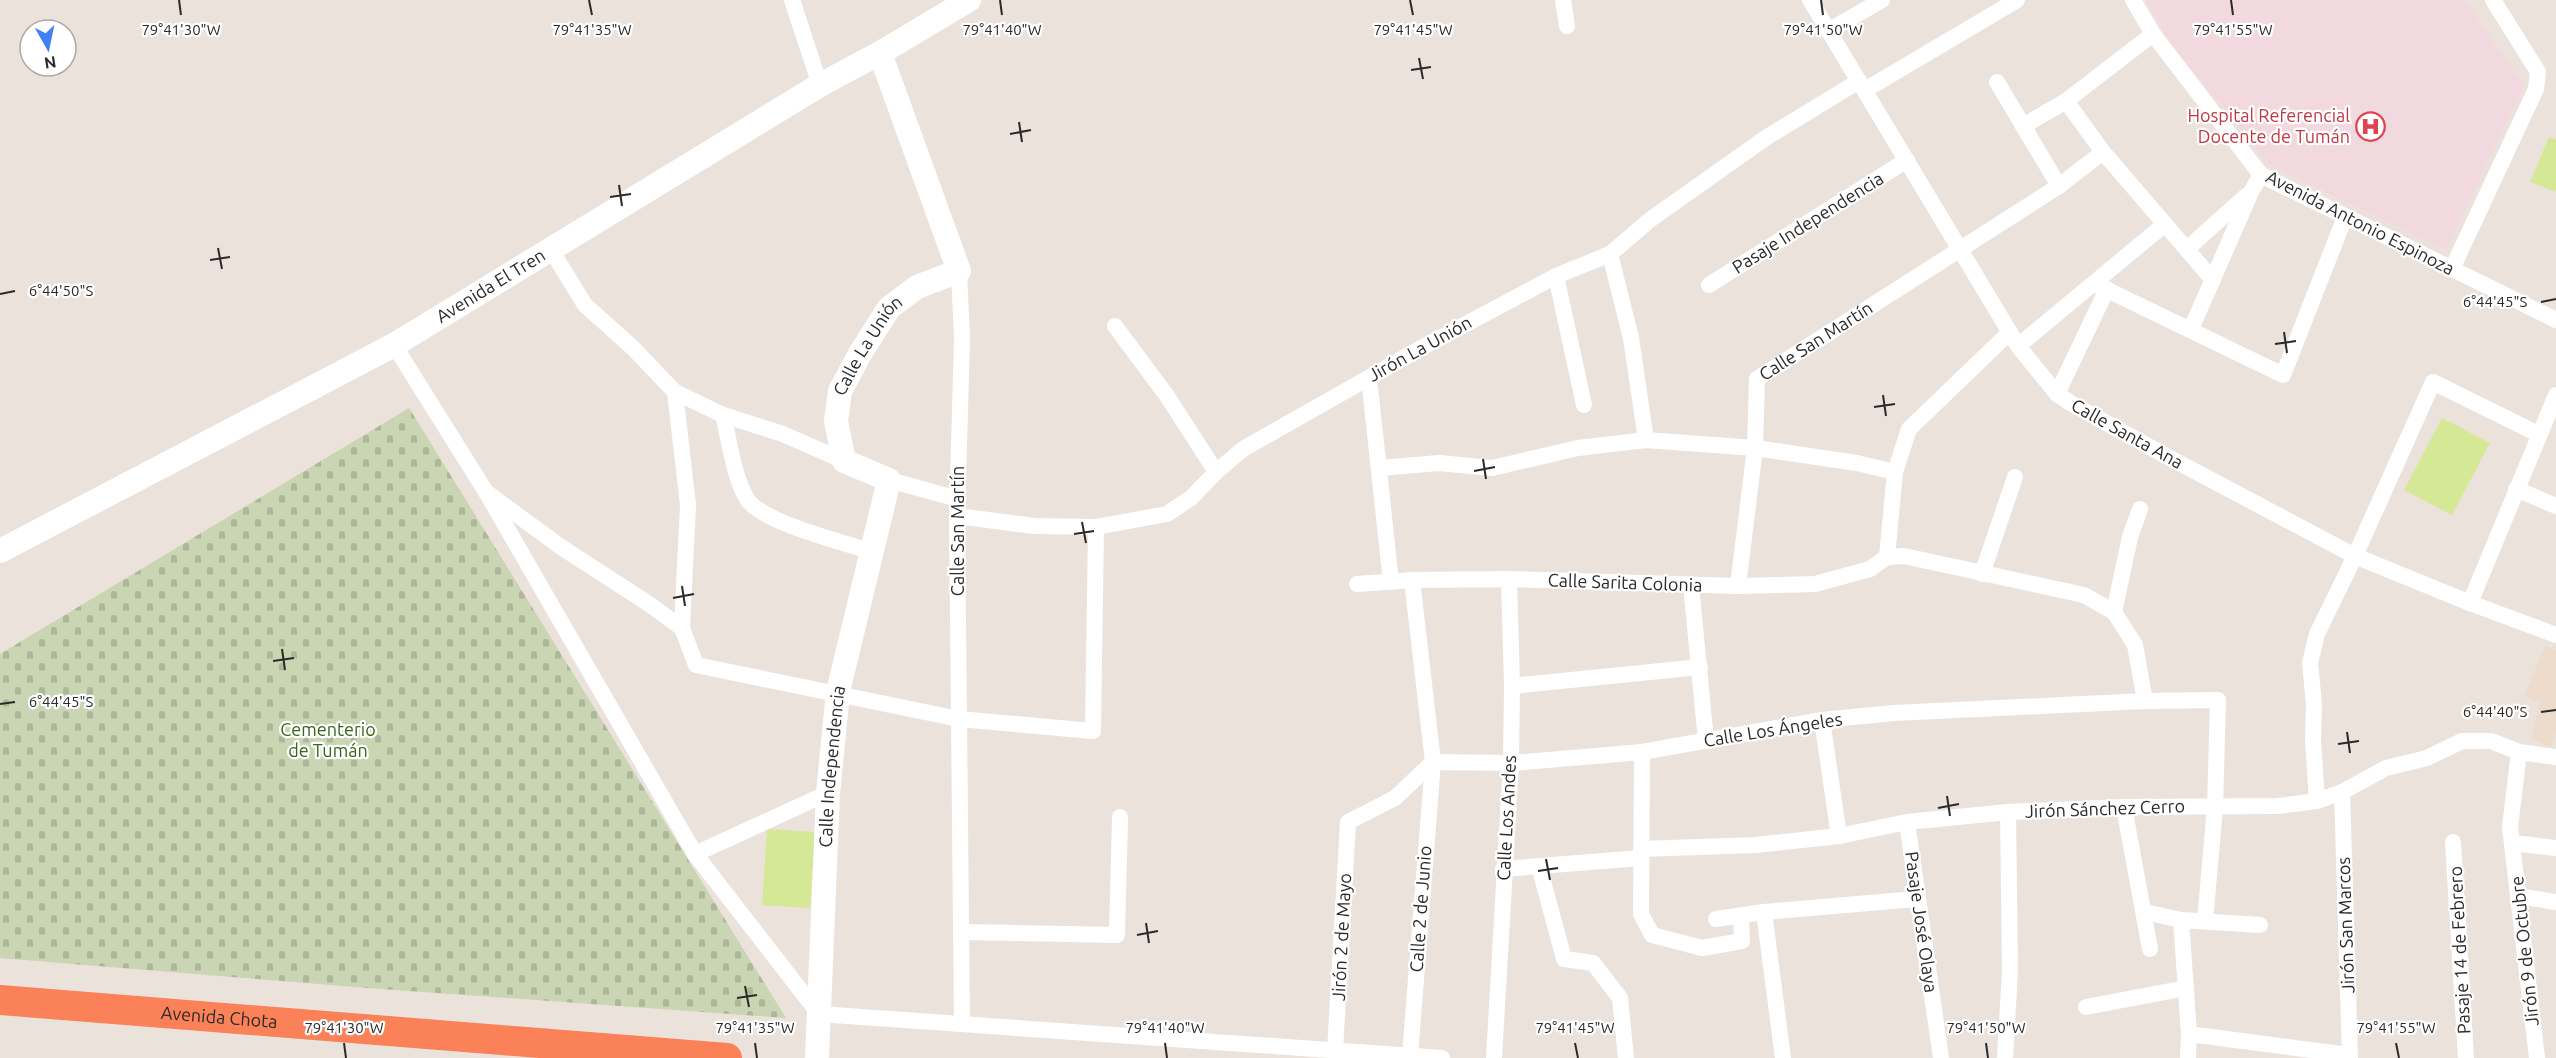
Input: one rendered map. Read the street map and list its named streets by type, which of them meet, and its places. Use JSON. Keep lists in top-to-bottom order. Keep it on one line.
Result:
{"streets":{"highway":["Avenida Chota"],"street":["Pasaje Independencia","Avenida Antonio Espinoza","Avenida El Tren","Calle San Martín","Jirón La Unión","Calle La Unión","Calle Santa Ana","Calle Sarita Colonia","Calle Los Ángeles","Calle Independencia","Jirón Sánchez Cerro","Calle Los Andes","Calle 2 de Junio","Pasaje José Olaya","Jirón San Marcos","Jirón 2 de Mayo","Pasaje 14 de Febrero","Jirón 9 de Octubre"]},"crossings":[["Pasaje Independencia","Calle Santa Ana"],["Avenida El Tren","Calle San Martín"],["Calle San Martín","Jirón La Unión"],["Calle San Martín","Calle La Unión"],["Calle San Martín","Calle Santa Ana"],["Calle San Martín","Calle Sarita Colonia"],["Jirón La Unión","Calle Santa Ana"],["Jirón La Unión","Calle Independencia"],["Calle Sarita Colonia","Calle Los Andes"],["Calle Sarita Colonia","Calle 2 de Junio"],["Calle Los Ángeles","Jirón Sánchez Cerro"],["Calle Los Ángeles","Calle Los Andes"],["Calle Los Ángeles","Calle 2 de Junio"],["Calle Los Ángeles","Jirón 2 de Mayo"],["Jirón Sánchez Cerro","Calle Los Andes"],["Jirón Sánchez Cerro","Pasaje José Olaya"],["Jirón Sánchez Cerro","Jirón San Marcos"],["Jirón Sánchez Cerro","Jirón 9 de Octubre"],["Calle 2 de Junio","Jirón 2 de Mayo"]],"parks":["Cementerio de Tumán"],"places":{"hospital":["Hospital Referencial Docente de Tumán"]},"north":"bottom","coordinates":["79°41'30\"W","79°41'35\"W","79°41'40\"W","79°41'45\"W","79°41'50\"W","79°41'55\"W","6°44'50\"S","6°44'45\"S","6°44'40\"S"]}
